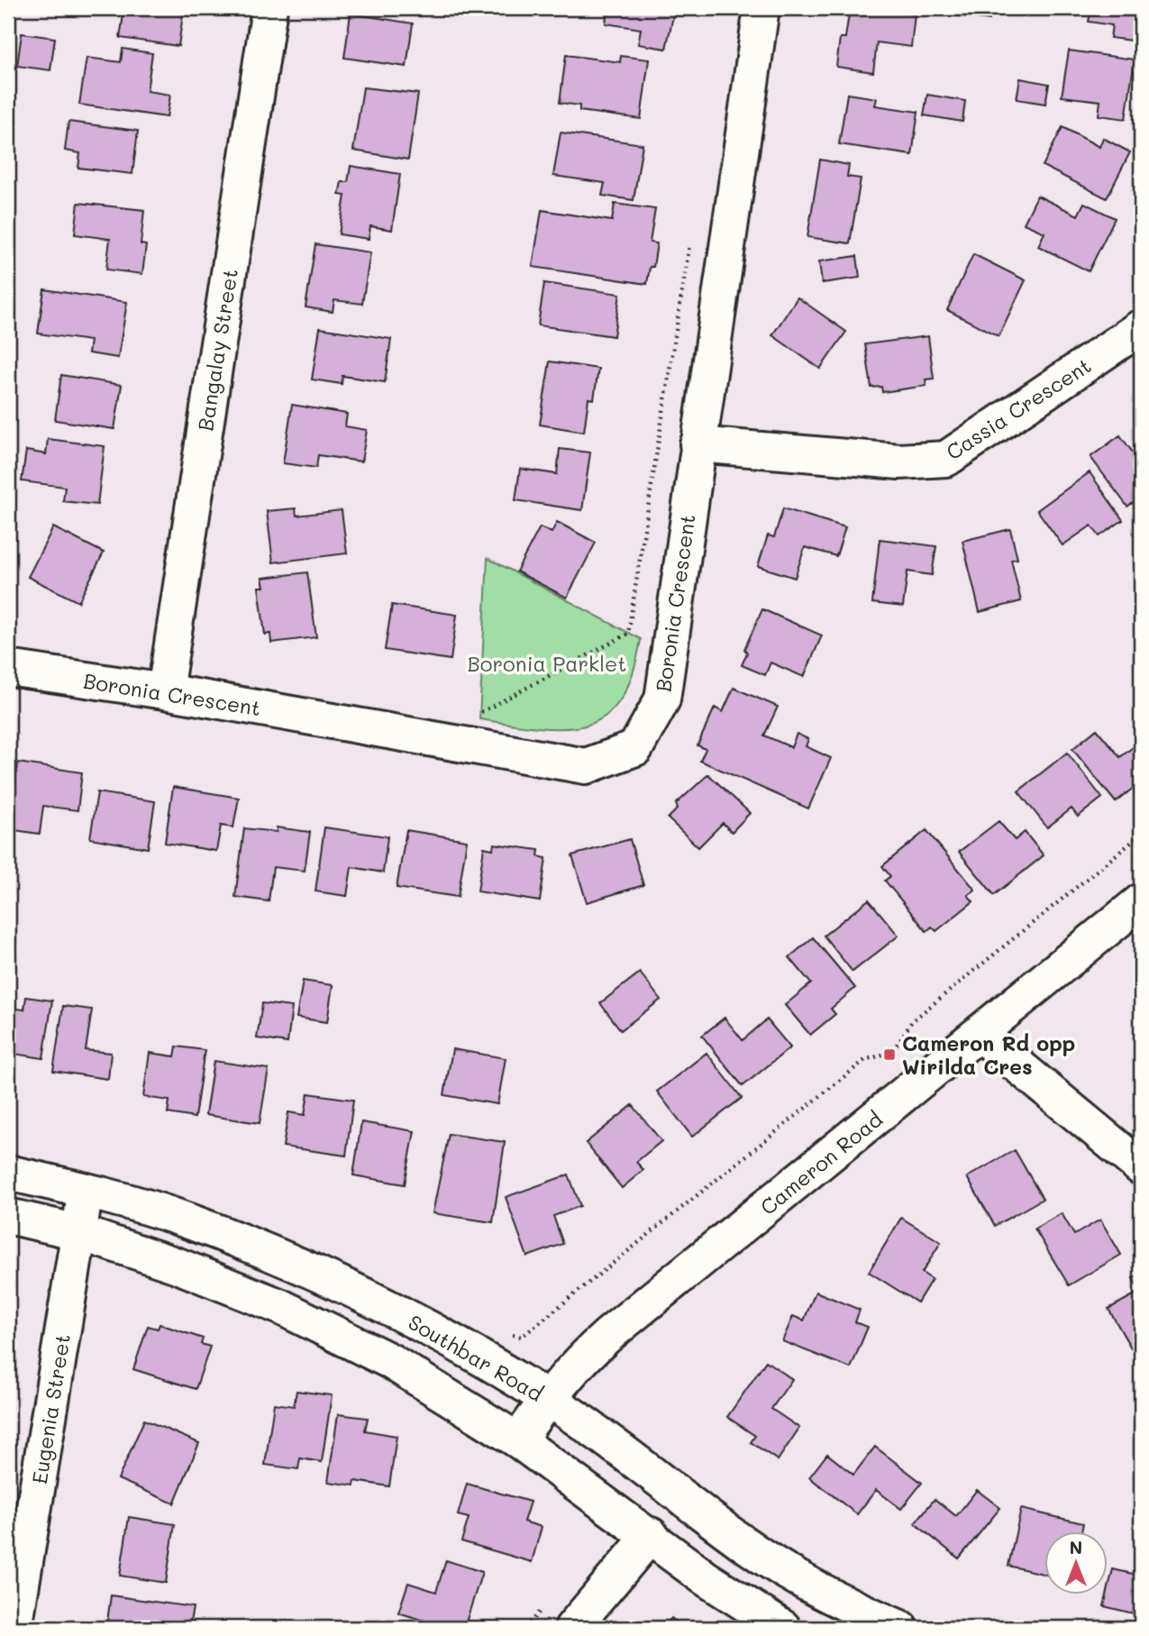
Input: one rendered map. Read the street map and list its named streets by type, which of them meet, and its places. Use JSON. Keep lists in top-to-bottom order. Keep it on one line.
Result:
{"streets":{"street":["Bangalay Street","Cassia Crescent","Boronia Crescent","Cameron Road","Southbar Road","Eugenia Street"]},"crossings":[["Bangalay Street","Boronia Crescent"],["Cassia Crescent","Boronia Crescent"],["Cameron Road","Southbar Road"],["Southbar Road","Eugenia Street"]],"parks":["Boronia Parklet"],"places":{"transit":["Cameron Rd opp Wirilda Cres"]},"north":"top"}
